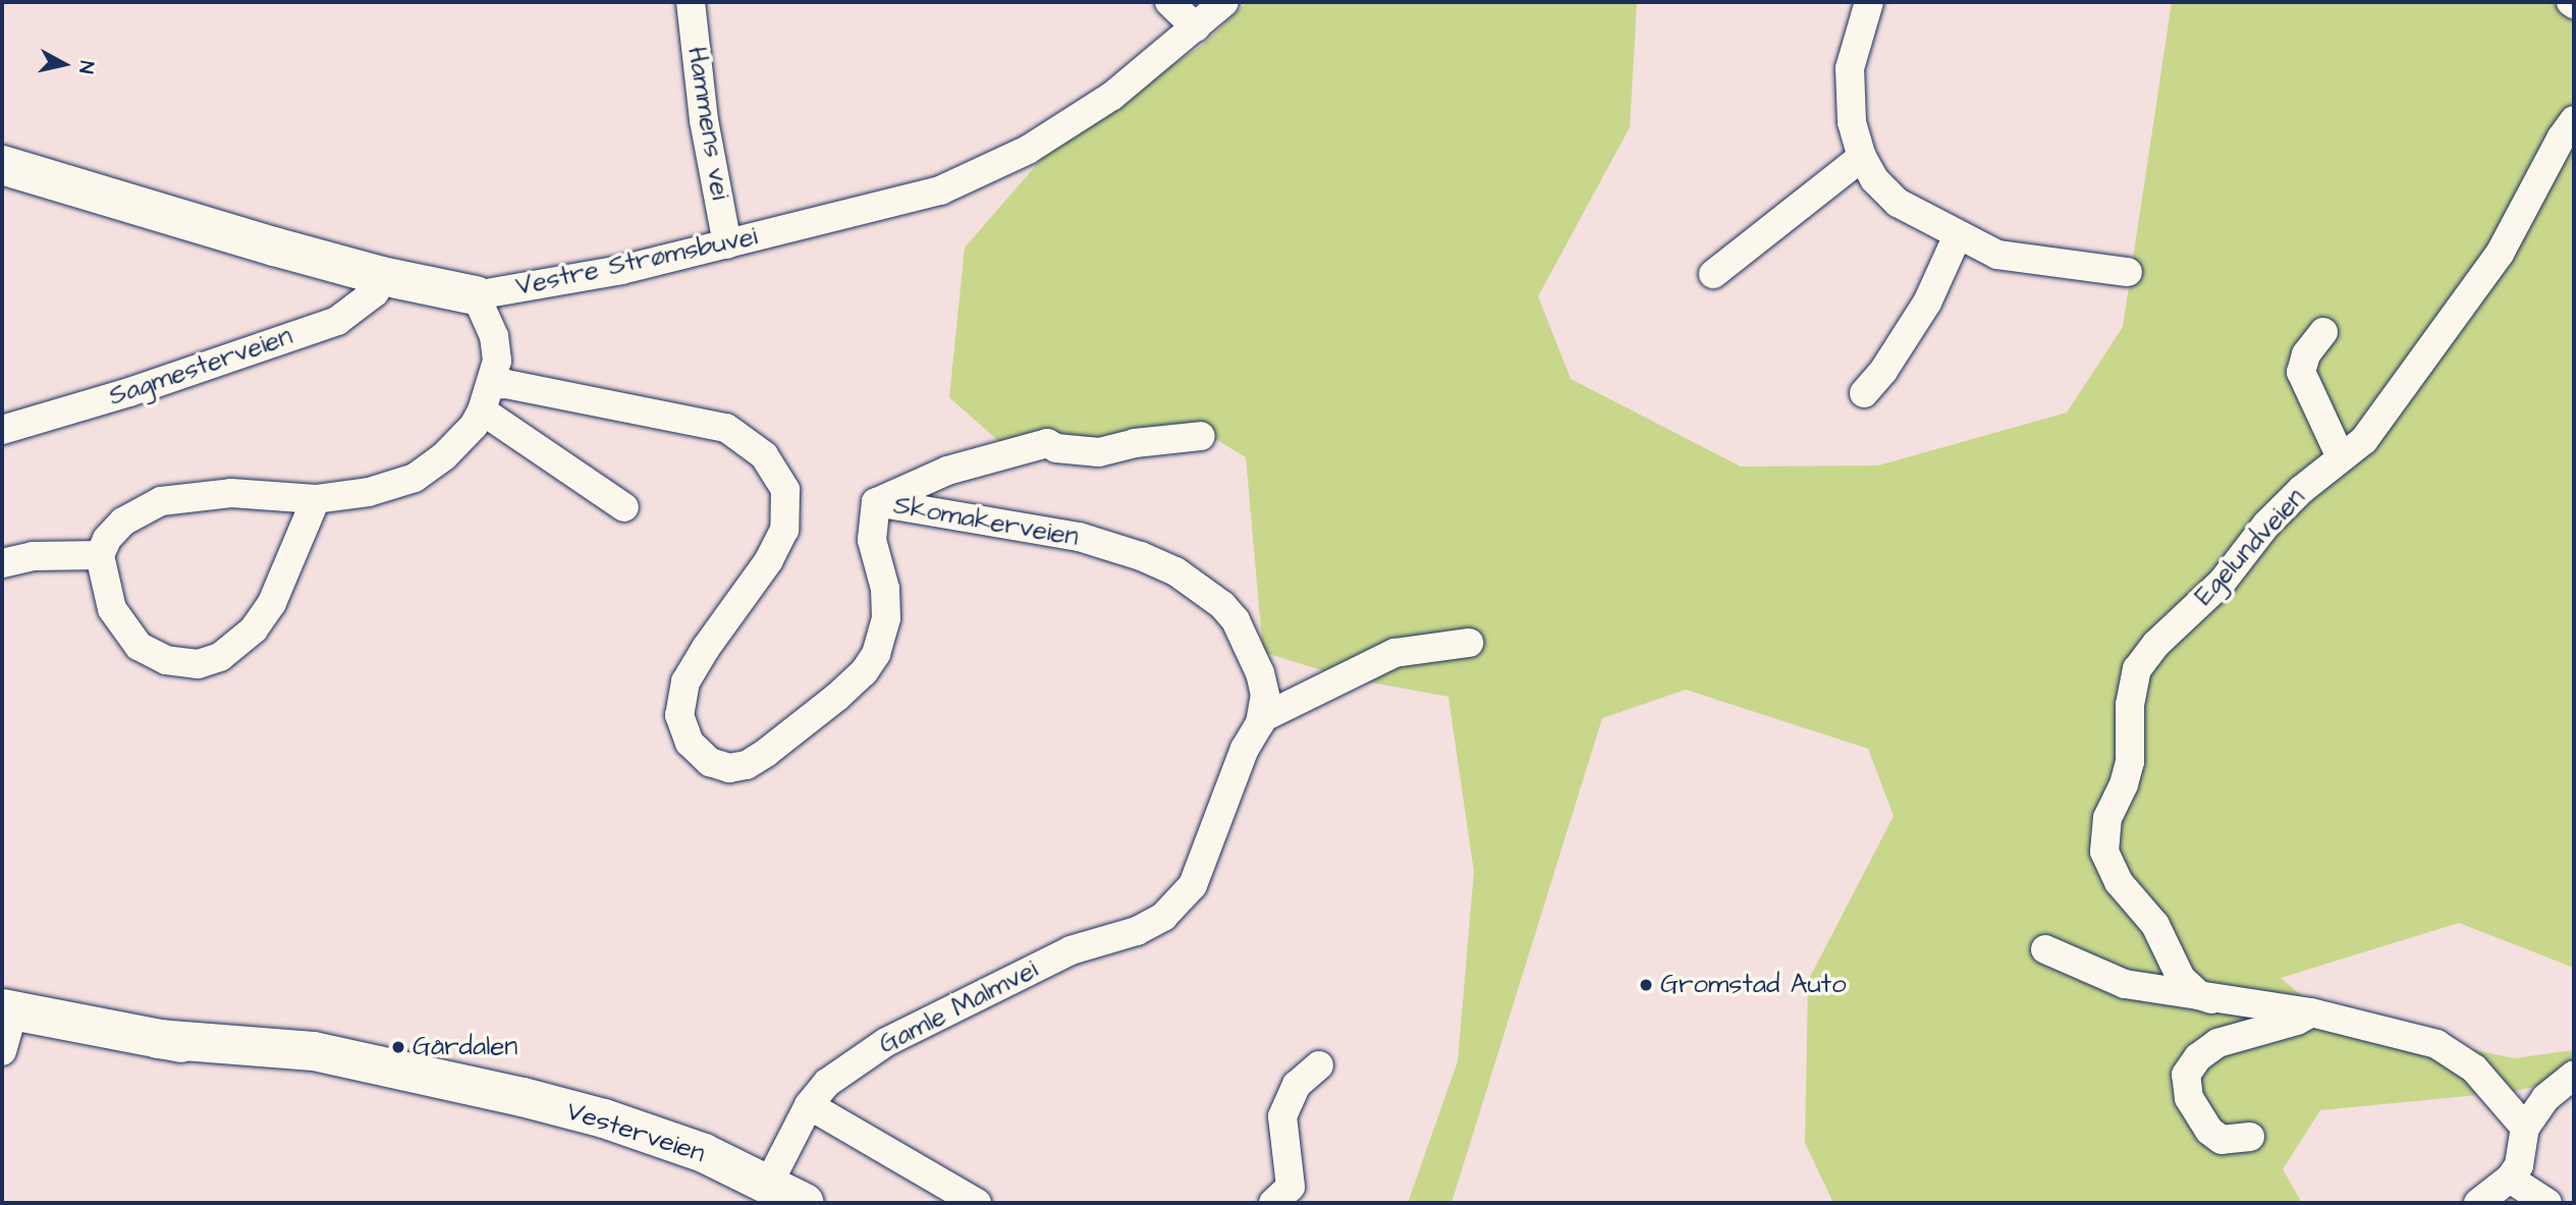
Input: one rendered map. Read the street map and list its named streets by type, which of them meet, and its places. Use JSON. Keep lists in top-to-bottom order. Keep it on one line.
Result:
{"streets":{"main road":["Vestre Strømsbuvei","Vesterveien"],"street":["Hammens vei","Sagmesterveien","Skomakerveien","Egelundveien","Gamle Malmvei"]},"crossings":[["Hammens vei","Vestre Strømsbuvei"],["Vestre Strømsbuvei","Sagmesterveien"],["Skomakerveien","Gamle Malmvei"],["Gamle Malmvei","Vesterveien"]],"places":["Gromstad Auto","Gårdalen"],"north":"right"}
